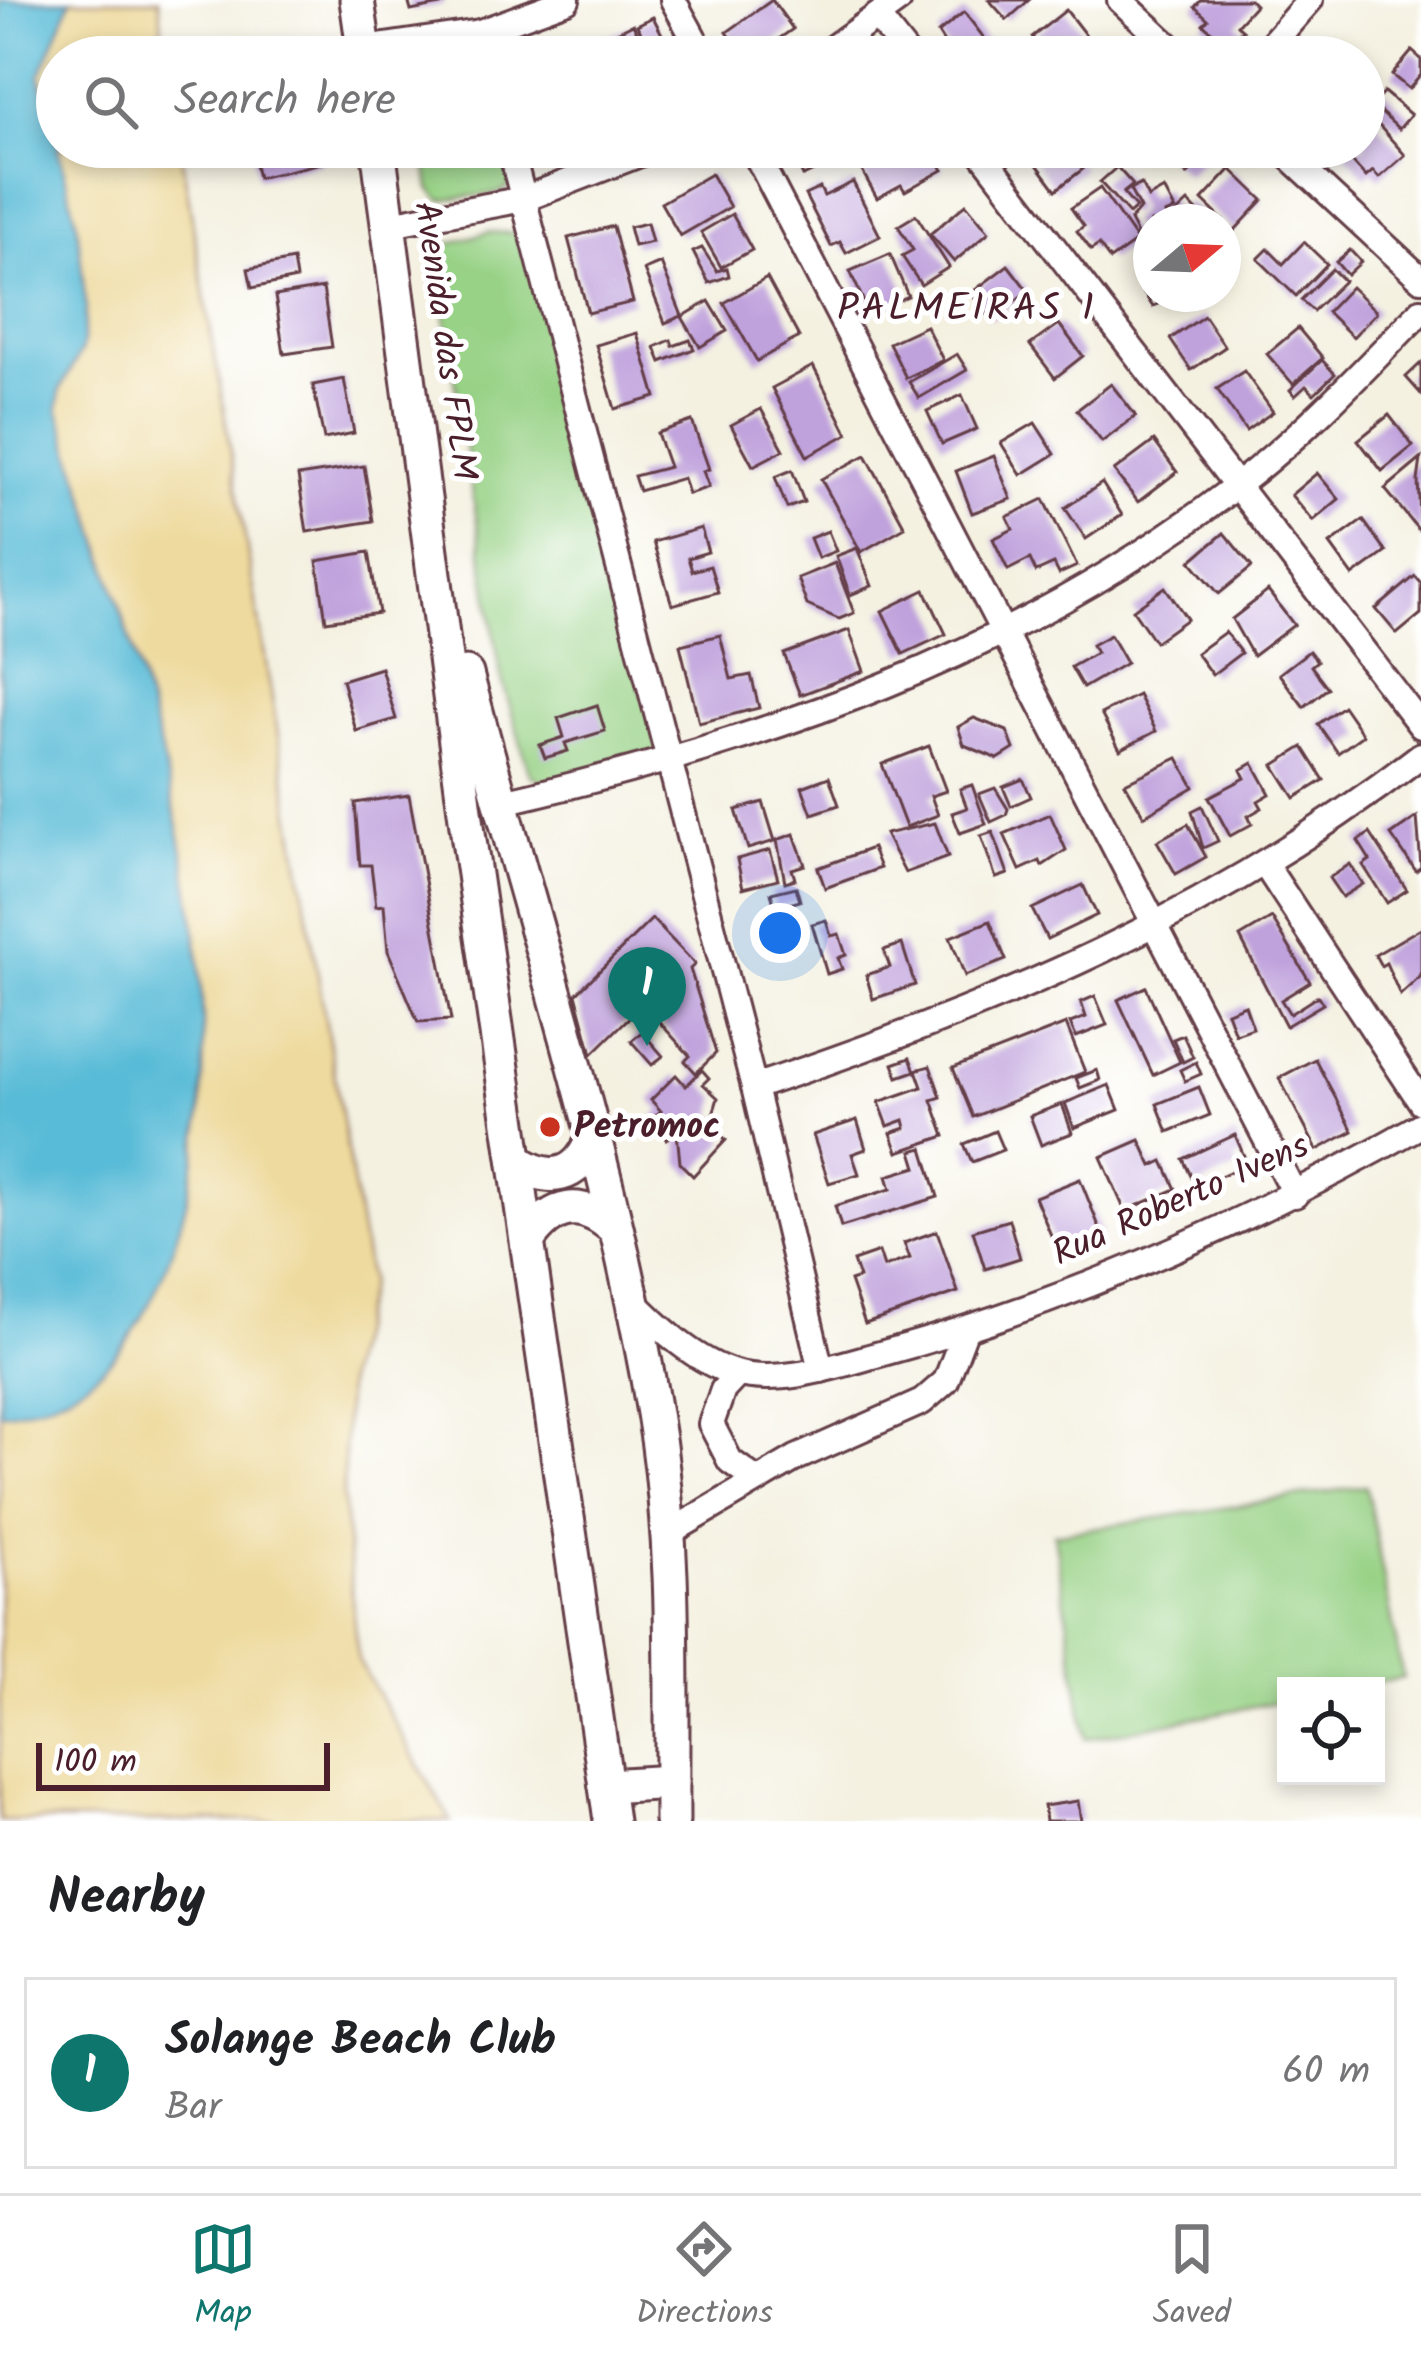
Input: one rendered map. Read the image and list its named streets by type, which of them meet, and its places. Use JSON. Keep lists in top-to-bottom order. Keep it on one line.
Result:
{"streets":{"street":["Avenida das FPLM","Rua Roberto Ivens"]},"districts":["PALMEIRAS 1"],"places":["Petromoc"],"scale_bar":"100 m","north":"right","page":{"search":"Search here","pins":"1","scale":"100 m","heading":"Nearby","list":[{"mark":"1","name":"Solange Beach Club","note":"Bar","value":"60 m"}],"nav":["Map","Directions","Saved"]}}
